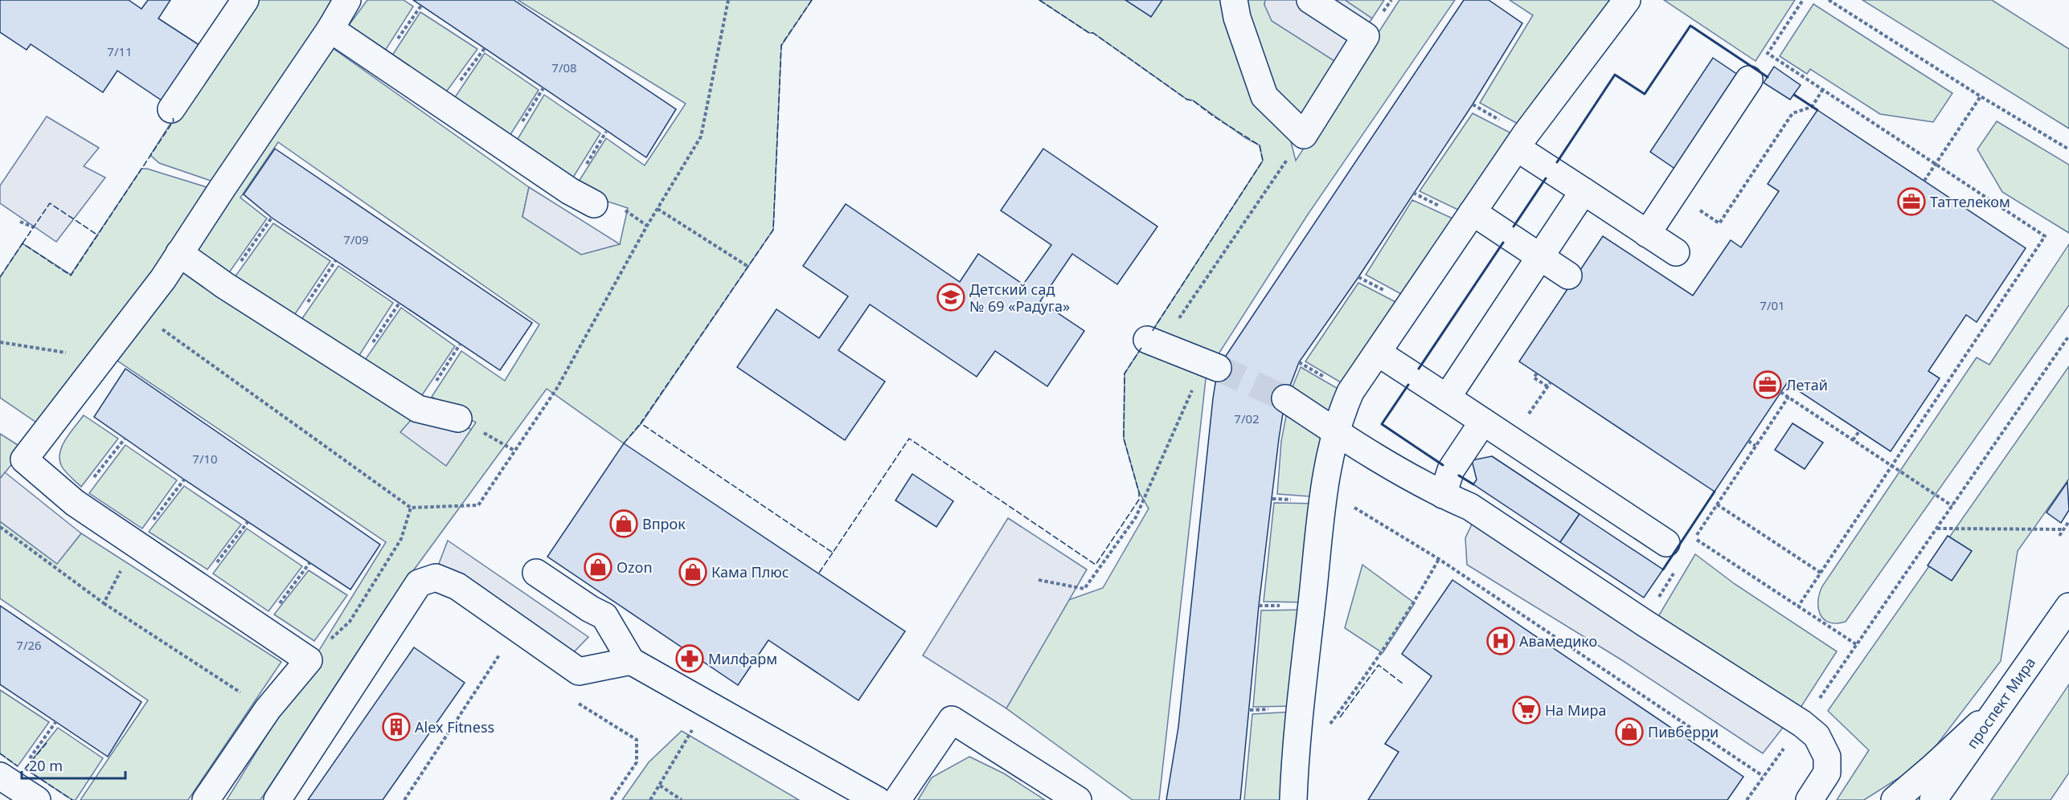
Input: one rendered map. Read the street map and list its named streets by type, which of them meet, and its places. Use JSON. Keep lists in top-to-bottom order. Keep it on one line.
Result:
{"streets":{"main road":["проспект Мира"]},"places":{"office":["Таттелеком","Летай"],"school or university":["Детский сад № 69 «Радуга»"],"shop":["Впрок","Ozon","Кама Плюс","Пивберри"],"hospital":["Авамедико"],"pharmacy":["Милфарм"],"supermarket":["На Мира"],"building":["Alex Fitness"]},"house_numbers":["7/11","7/08","7/09","7/01","7/02","7/10","7/26"],"scale_bar":"20 m"}
